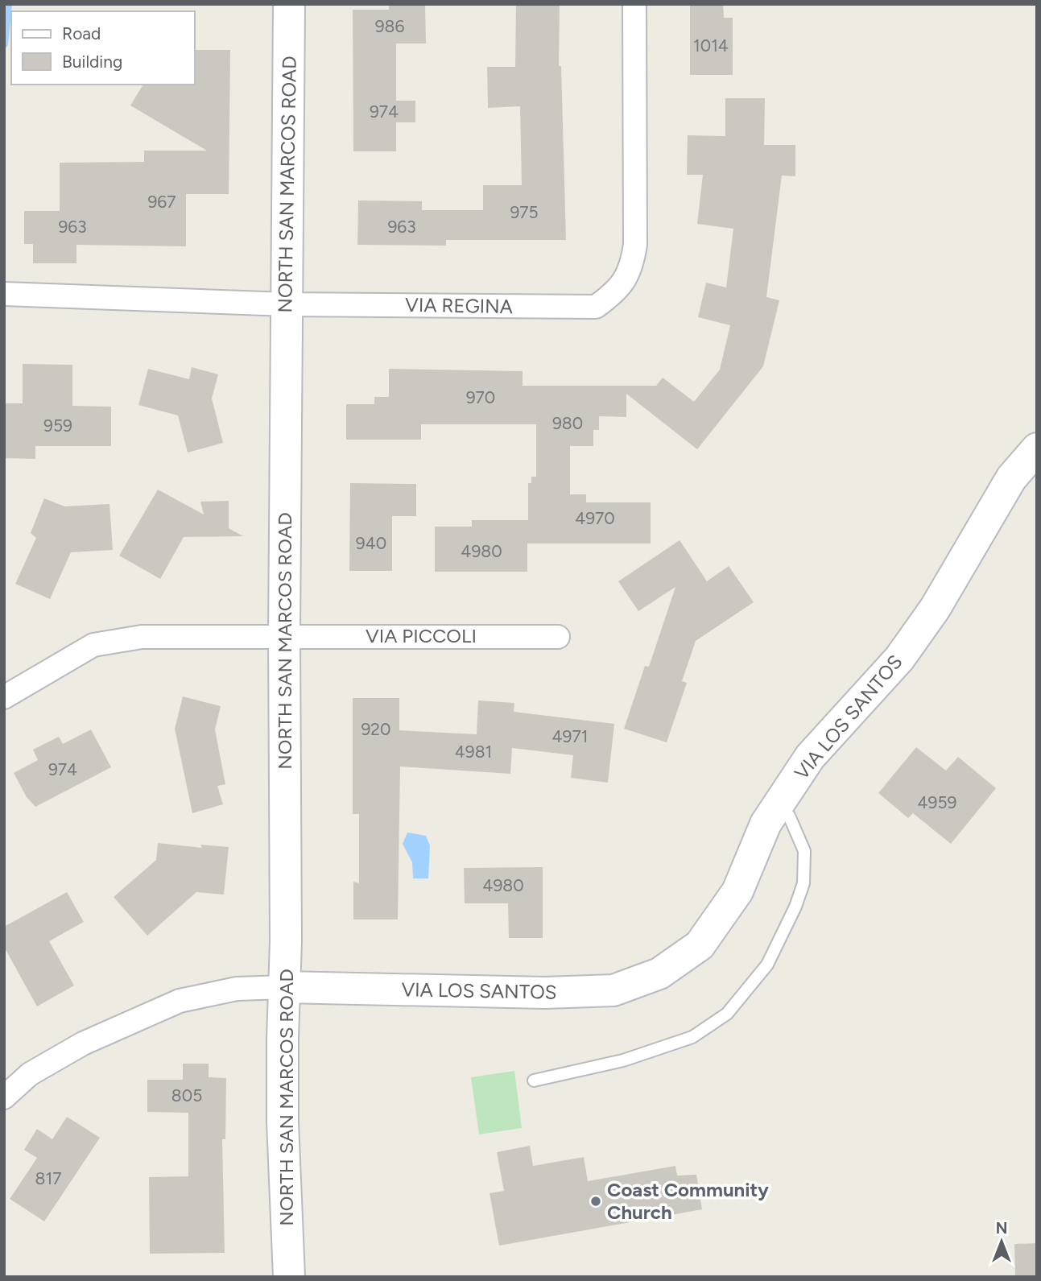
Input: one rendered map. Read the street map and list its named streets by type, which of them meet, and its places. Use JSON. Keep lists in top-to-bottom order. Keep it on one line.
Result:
{"streets":{"street":["NORTH SAN MARCOS ROAD","VIA REGINA","VIA PICCOLI","VIA LOS SANTOS"]},"crossings":[["NORTH SAN MARCOS ROAD","VIA REGINA"],["NORTH SAN MARCOS ROAD","VIA PICCOLI"],["NORTH SAN MARCOS ROAD","VIA LOS SANTOS"]],"places":["Coast Community Church"],"house_numbers":["986","1014","974","967","975","963","963","970","980","959","4970","940","4980","920","4971","4981","974","4959","4980","805","817"],"legend":["Road","Building"],"north":"top"}
